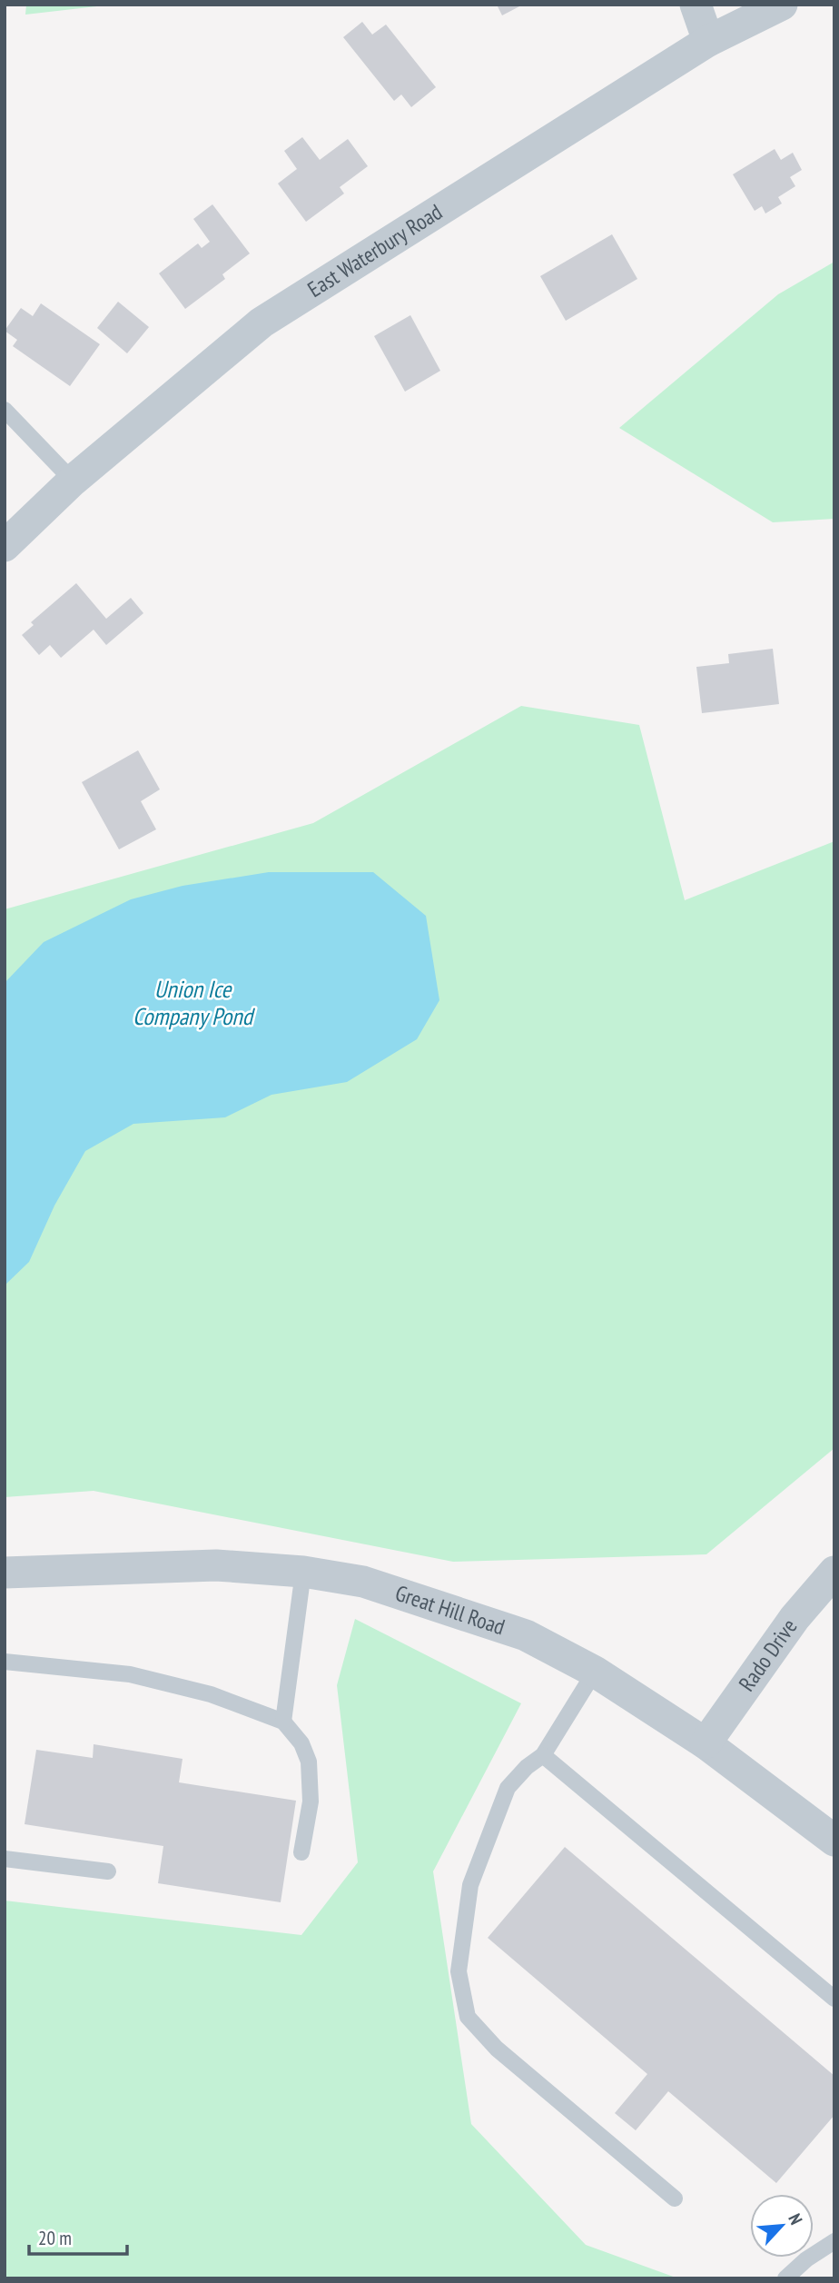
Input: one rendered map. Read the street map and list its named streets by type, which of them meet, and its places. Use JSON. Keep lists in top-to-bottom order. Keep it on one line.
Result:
{"streets":{"street":["East Waterbury Road","Great Hill Road","Rado Drive"]},"crossings":[["Great Hill Road","Rado Drive"]],"water":["Union Ice Company Pond"],"scale_bar":"20 m","north":"top right"}
